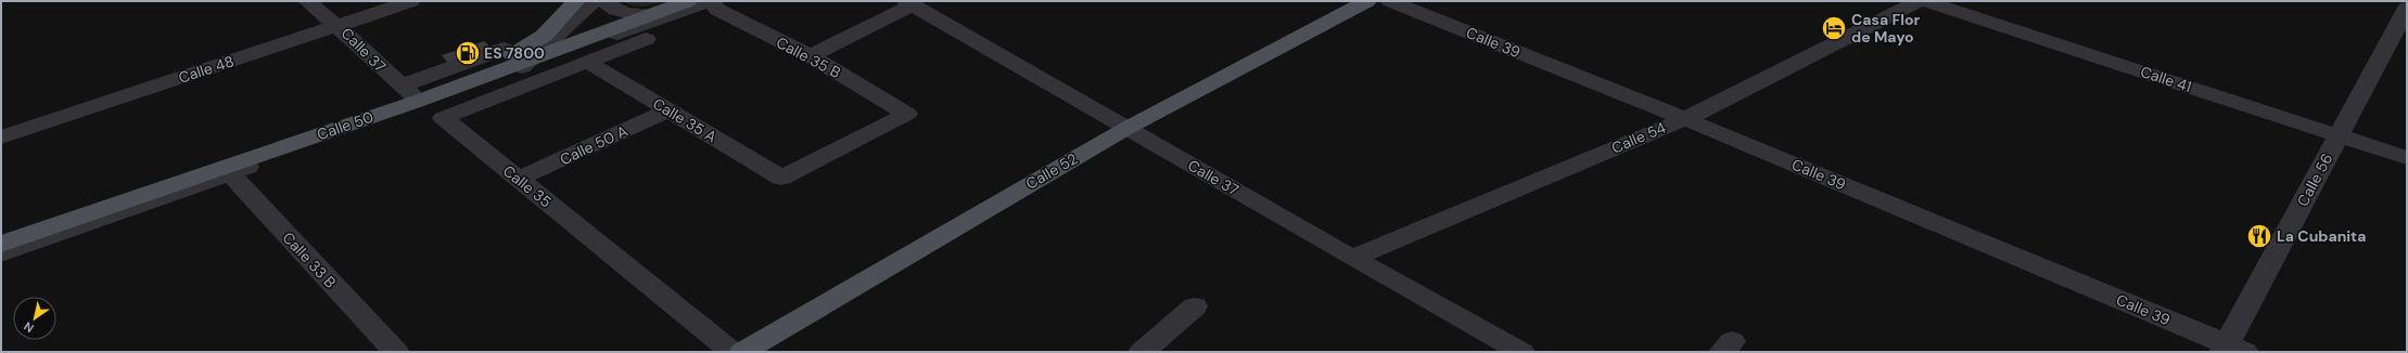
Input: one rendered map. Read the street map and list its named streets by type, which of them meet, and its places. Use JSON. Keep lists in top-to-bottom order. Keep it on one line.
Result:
{"streets":{"main road":["Calle 50","Calle 52"],"street":["Calle 39","Calle 37","Calle 35 B","Calle 48","Calle 41","Calle 35 A","Calle 54","Calle 50 A","Calle 56","Calle 35","Calle 33 B"]},"crossings":[["Calle 39","Calle 54"],["Calle 39","Calle 56"],["Calle 37","Calle 48"],["Calle 37","Calle 50"],["Calle 37","Calle 54"],["Calle 37","Calle 52"],["Calle 35 B","Calle 35 A"],["Calle 41","Calle 56"],["Calle 35 A","Calle 50 A"],["Calle 35 A","Calle 35"],["Calle 50","Calle 33 B"],["Calle 50 A","Calle 35"]],"places":{"hotel":["Casa Flor de Mayo"],"fuel station":["ES 7800"],"restaurant":["La Cubanita"]},"north":"bottom left"}
